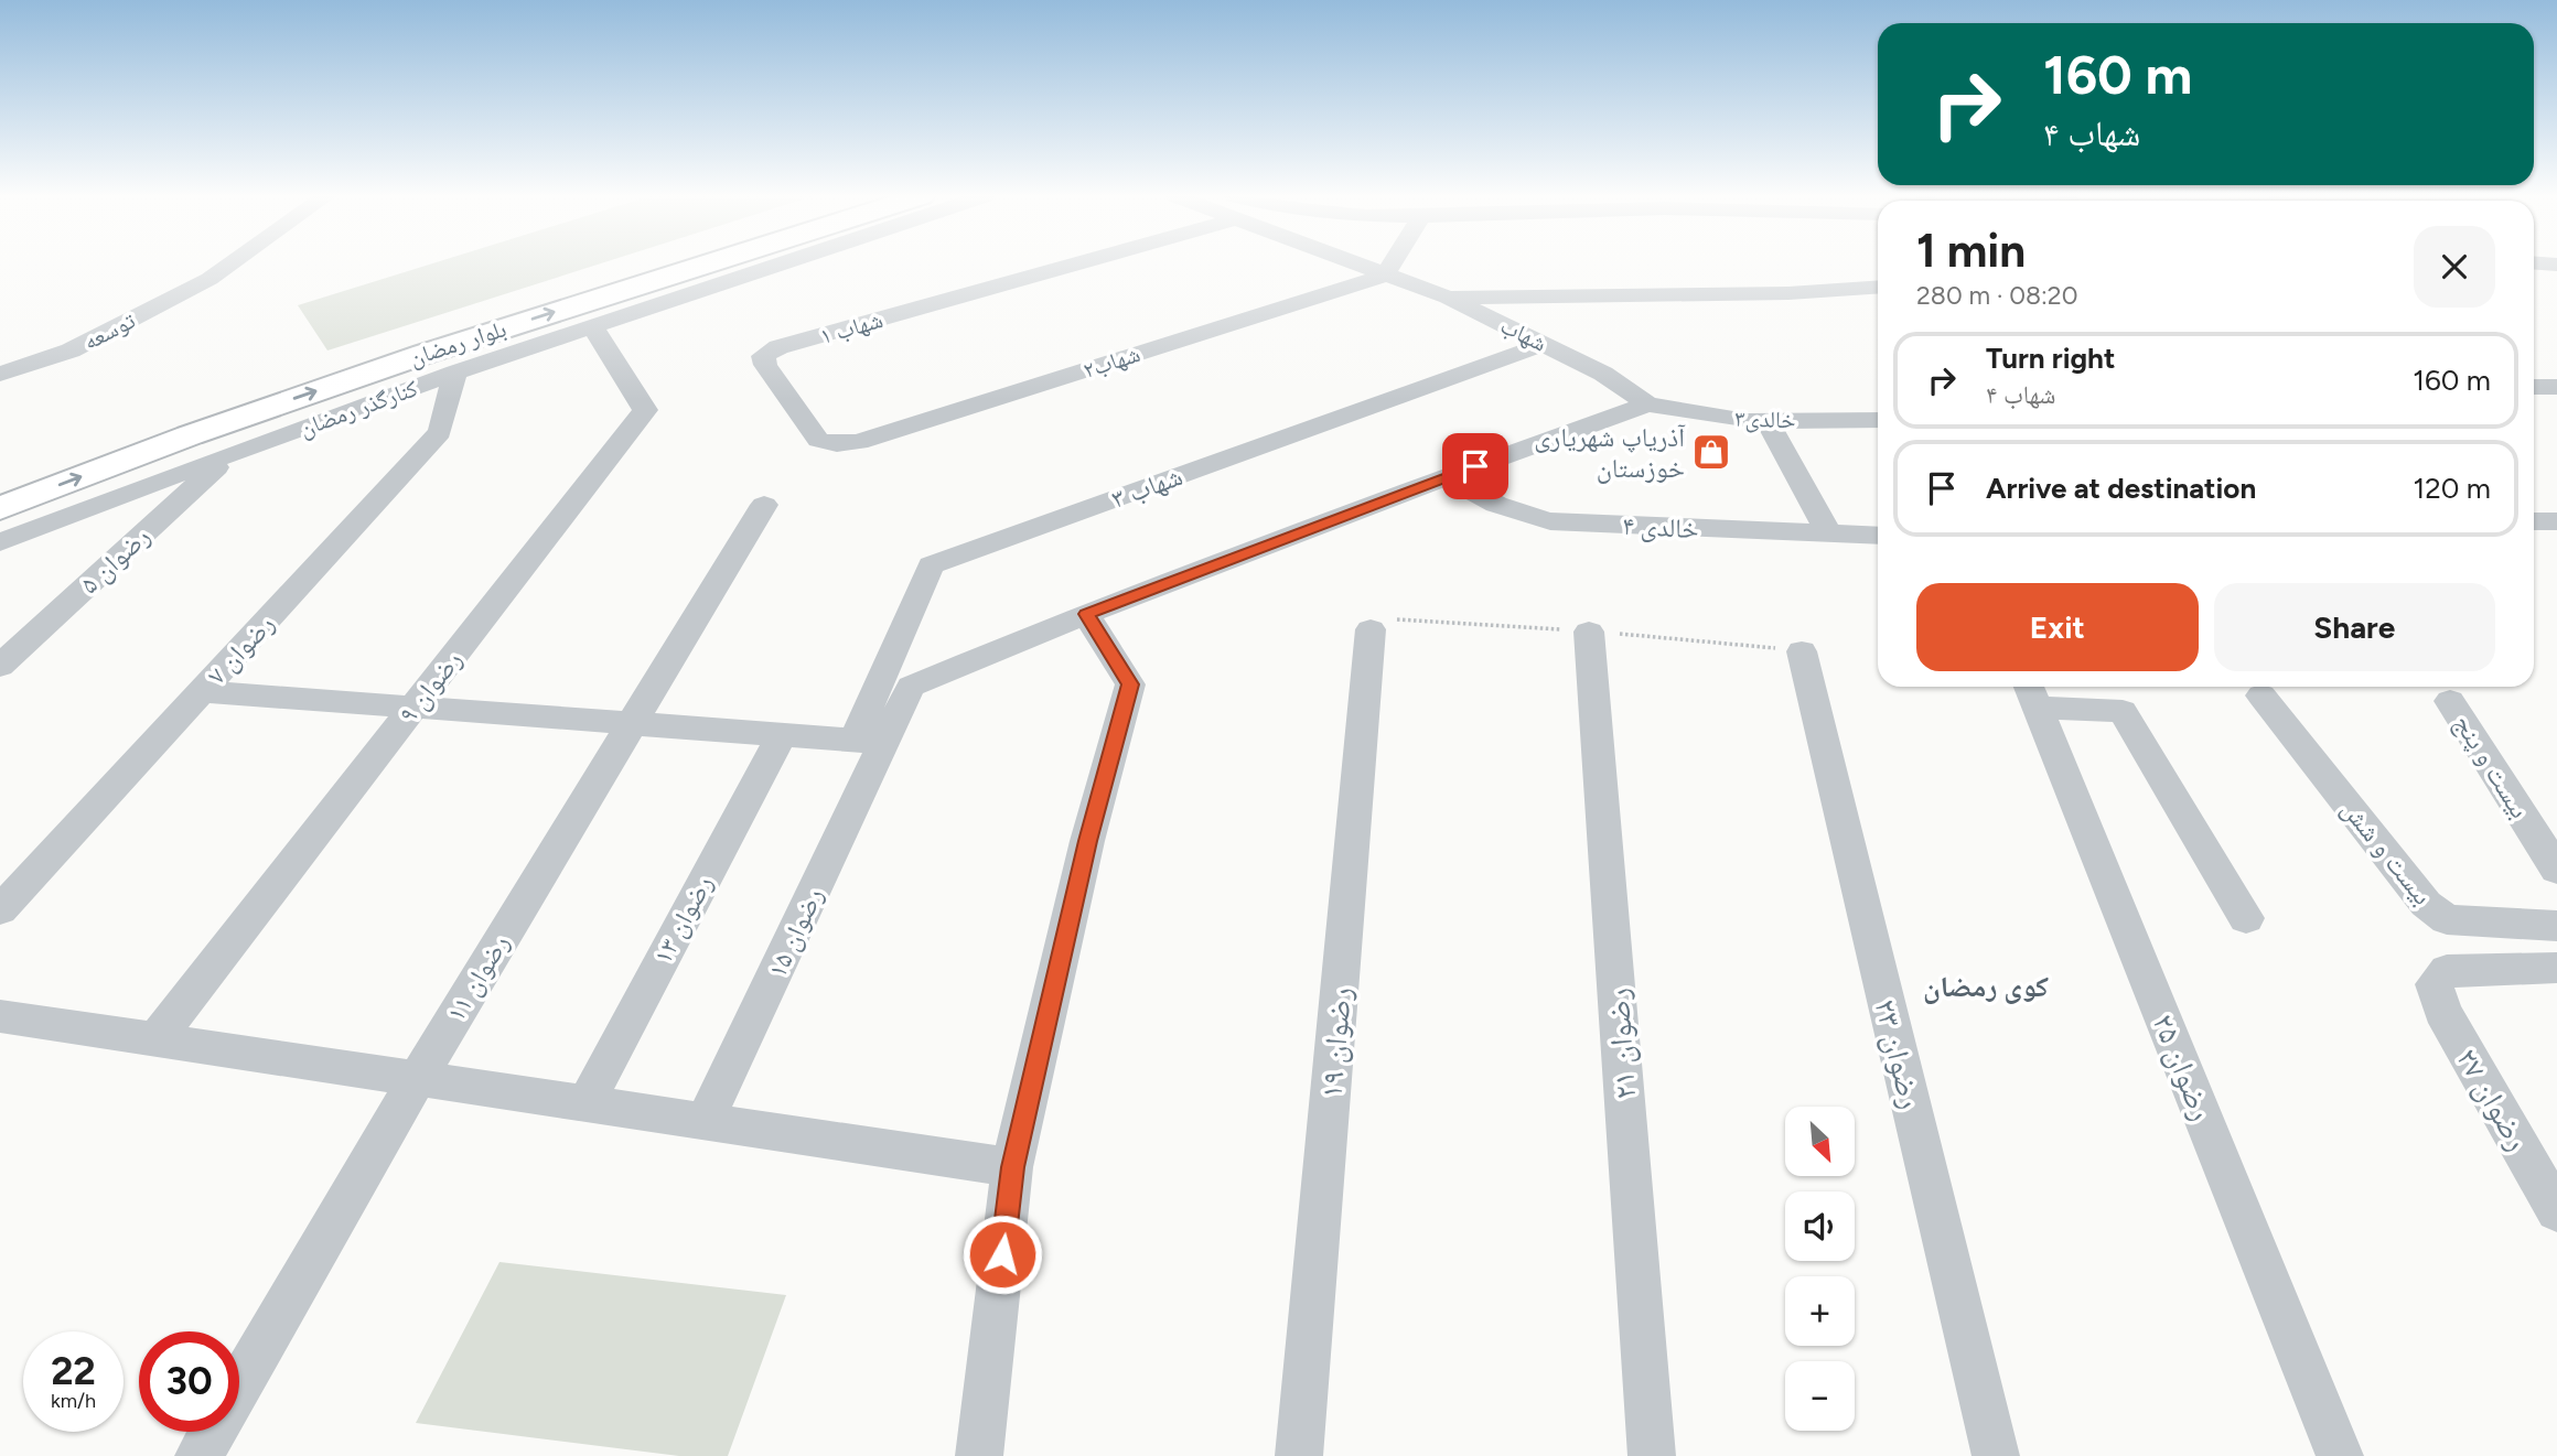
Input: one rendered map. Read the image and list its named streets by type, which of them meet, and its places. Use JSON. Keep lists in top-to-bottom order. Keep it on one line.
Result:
{"streets":{"main road":["بلوار رمضان"],"street":["شهاب ۱","توسعه","شهاب","شهاب۲","کنارگذر رمضان","خالدی۳","شهاب ۳","خالدی ۴","رضوان ۵","رضوان ۷","رضوان ۹","بیست و پنج","بیست و شش","رضوان ۱۳","رضوان ۱۵","رضوان ۱۱","رضوان ۱۹","رضوان ۲۱","رضوان ۲۳","رضوان ۲۵","رضوان ۲۷"]},"crossings":[["شهاب ۱","شهاب۲"],["شهاب","شهاب۲"],["شهاب","خالدی۳"],["شهاب","شهاب ۳"],["کنارگذر رمضان","رضوان ۵"],["کنارگذر رمضان","رضوان ۷"],["کنارگذر رمضان","رضوان ۹"],["شهاب ۳","رضوان ۱۵"]],"districts":["کوی رمضان"],"places":{"shop":["آذریاپ شهریاری خوزستان"]},"north":"bottom right","page":{"turn":["160 m","شهاب ۴"],"heading":["1 min","280 m · 08:20"],"list":[{"name":"Turn right","note":"شهاب ۴","value":"160 m"},{"name":"Arrive at destination","value":"120 m"}],"buttons":["Exit","Share"],"map_buttons":["+","−"],"speed":"22 km/h","limit":"30"}}
